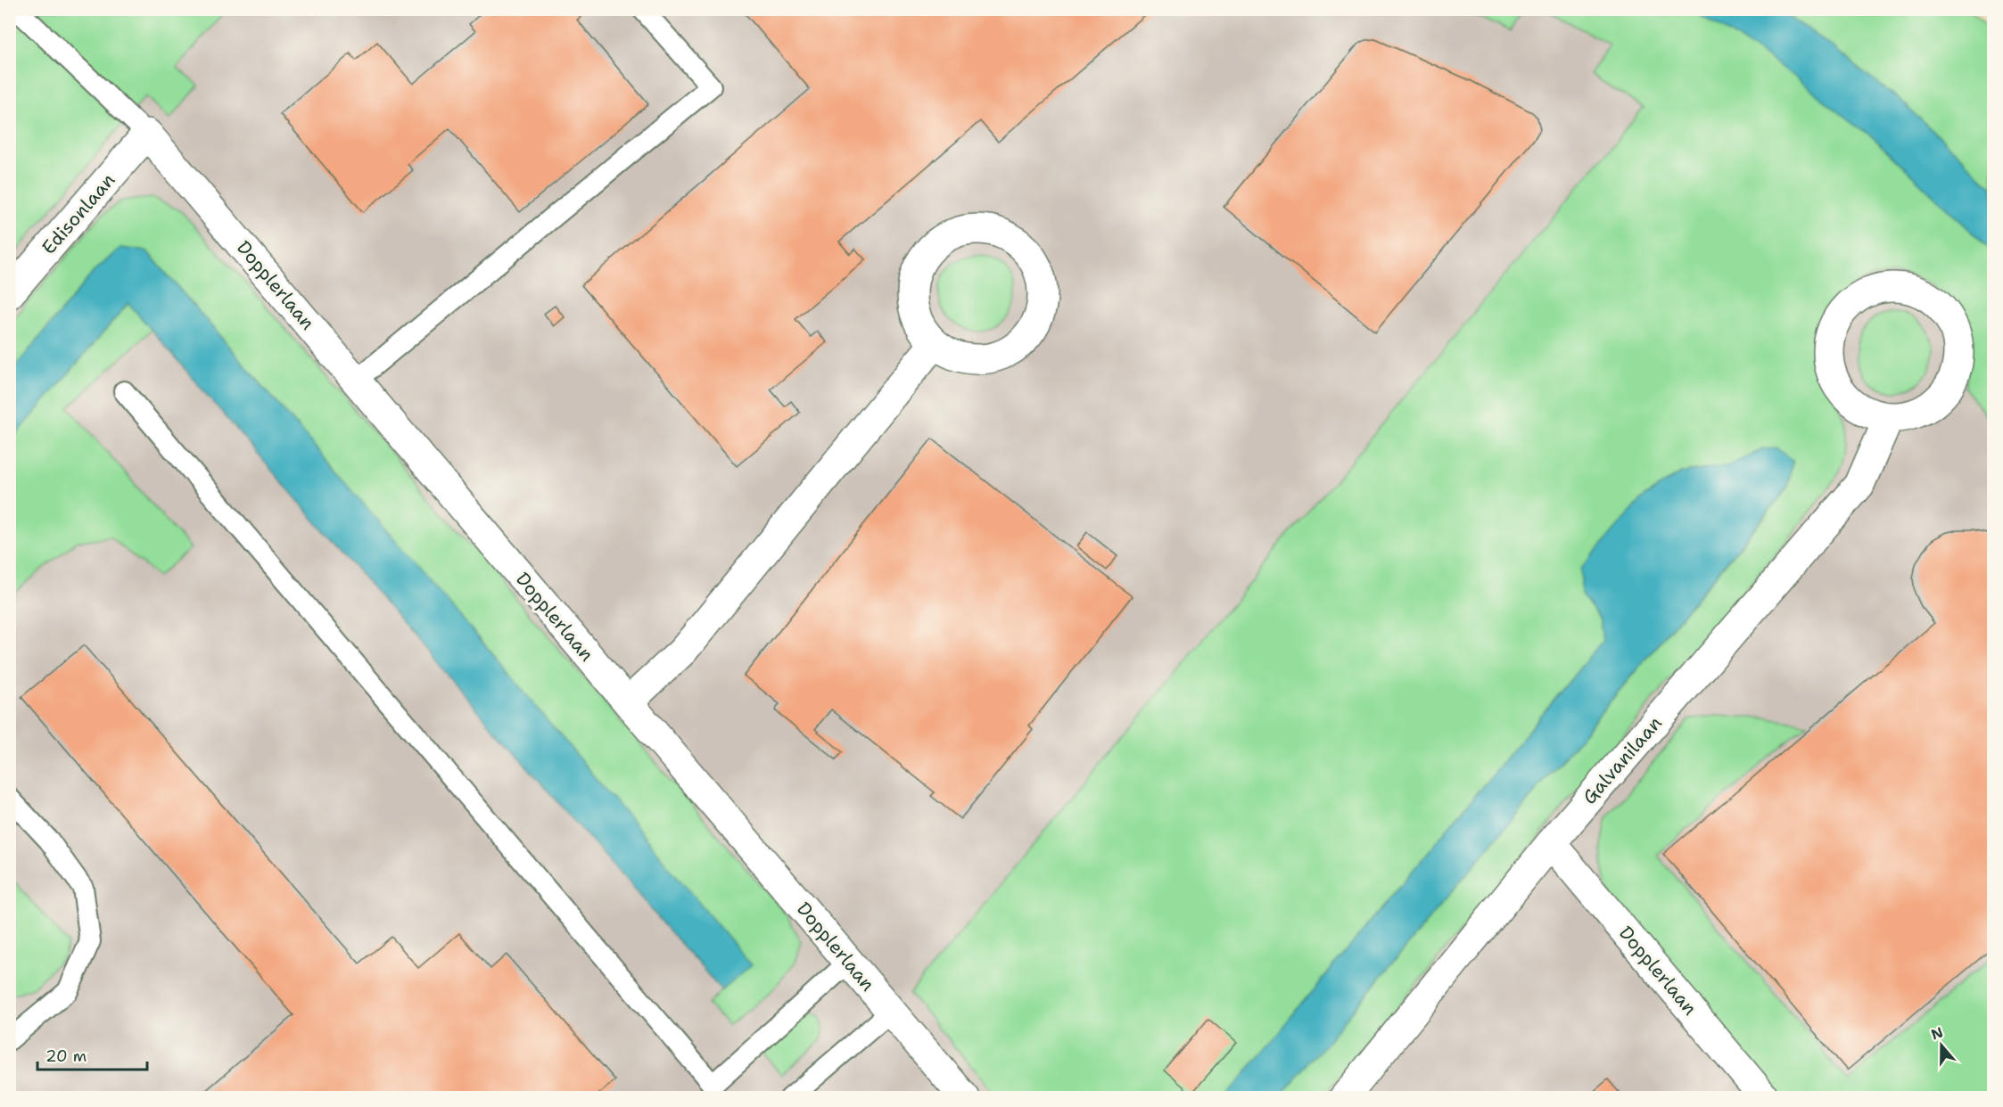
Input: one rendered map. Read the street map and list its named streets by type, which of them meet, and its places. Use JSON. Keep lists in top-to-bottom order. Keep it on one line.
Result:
{"streets":{"street":["Edisonlaan","Dopplerlaan","Galvanilaan"]},"crossings":[["Edisonlaan","Dopplerlaan"],["Dopplerlaan","Galvanilaan"]],"scale_bar":"20 m","north":"top"}
